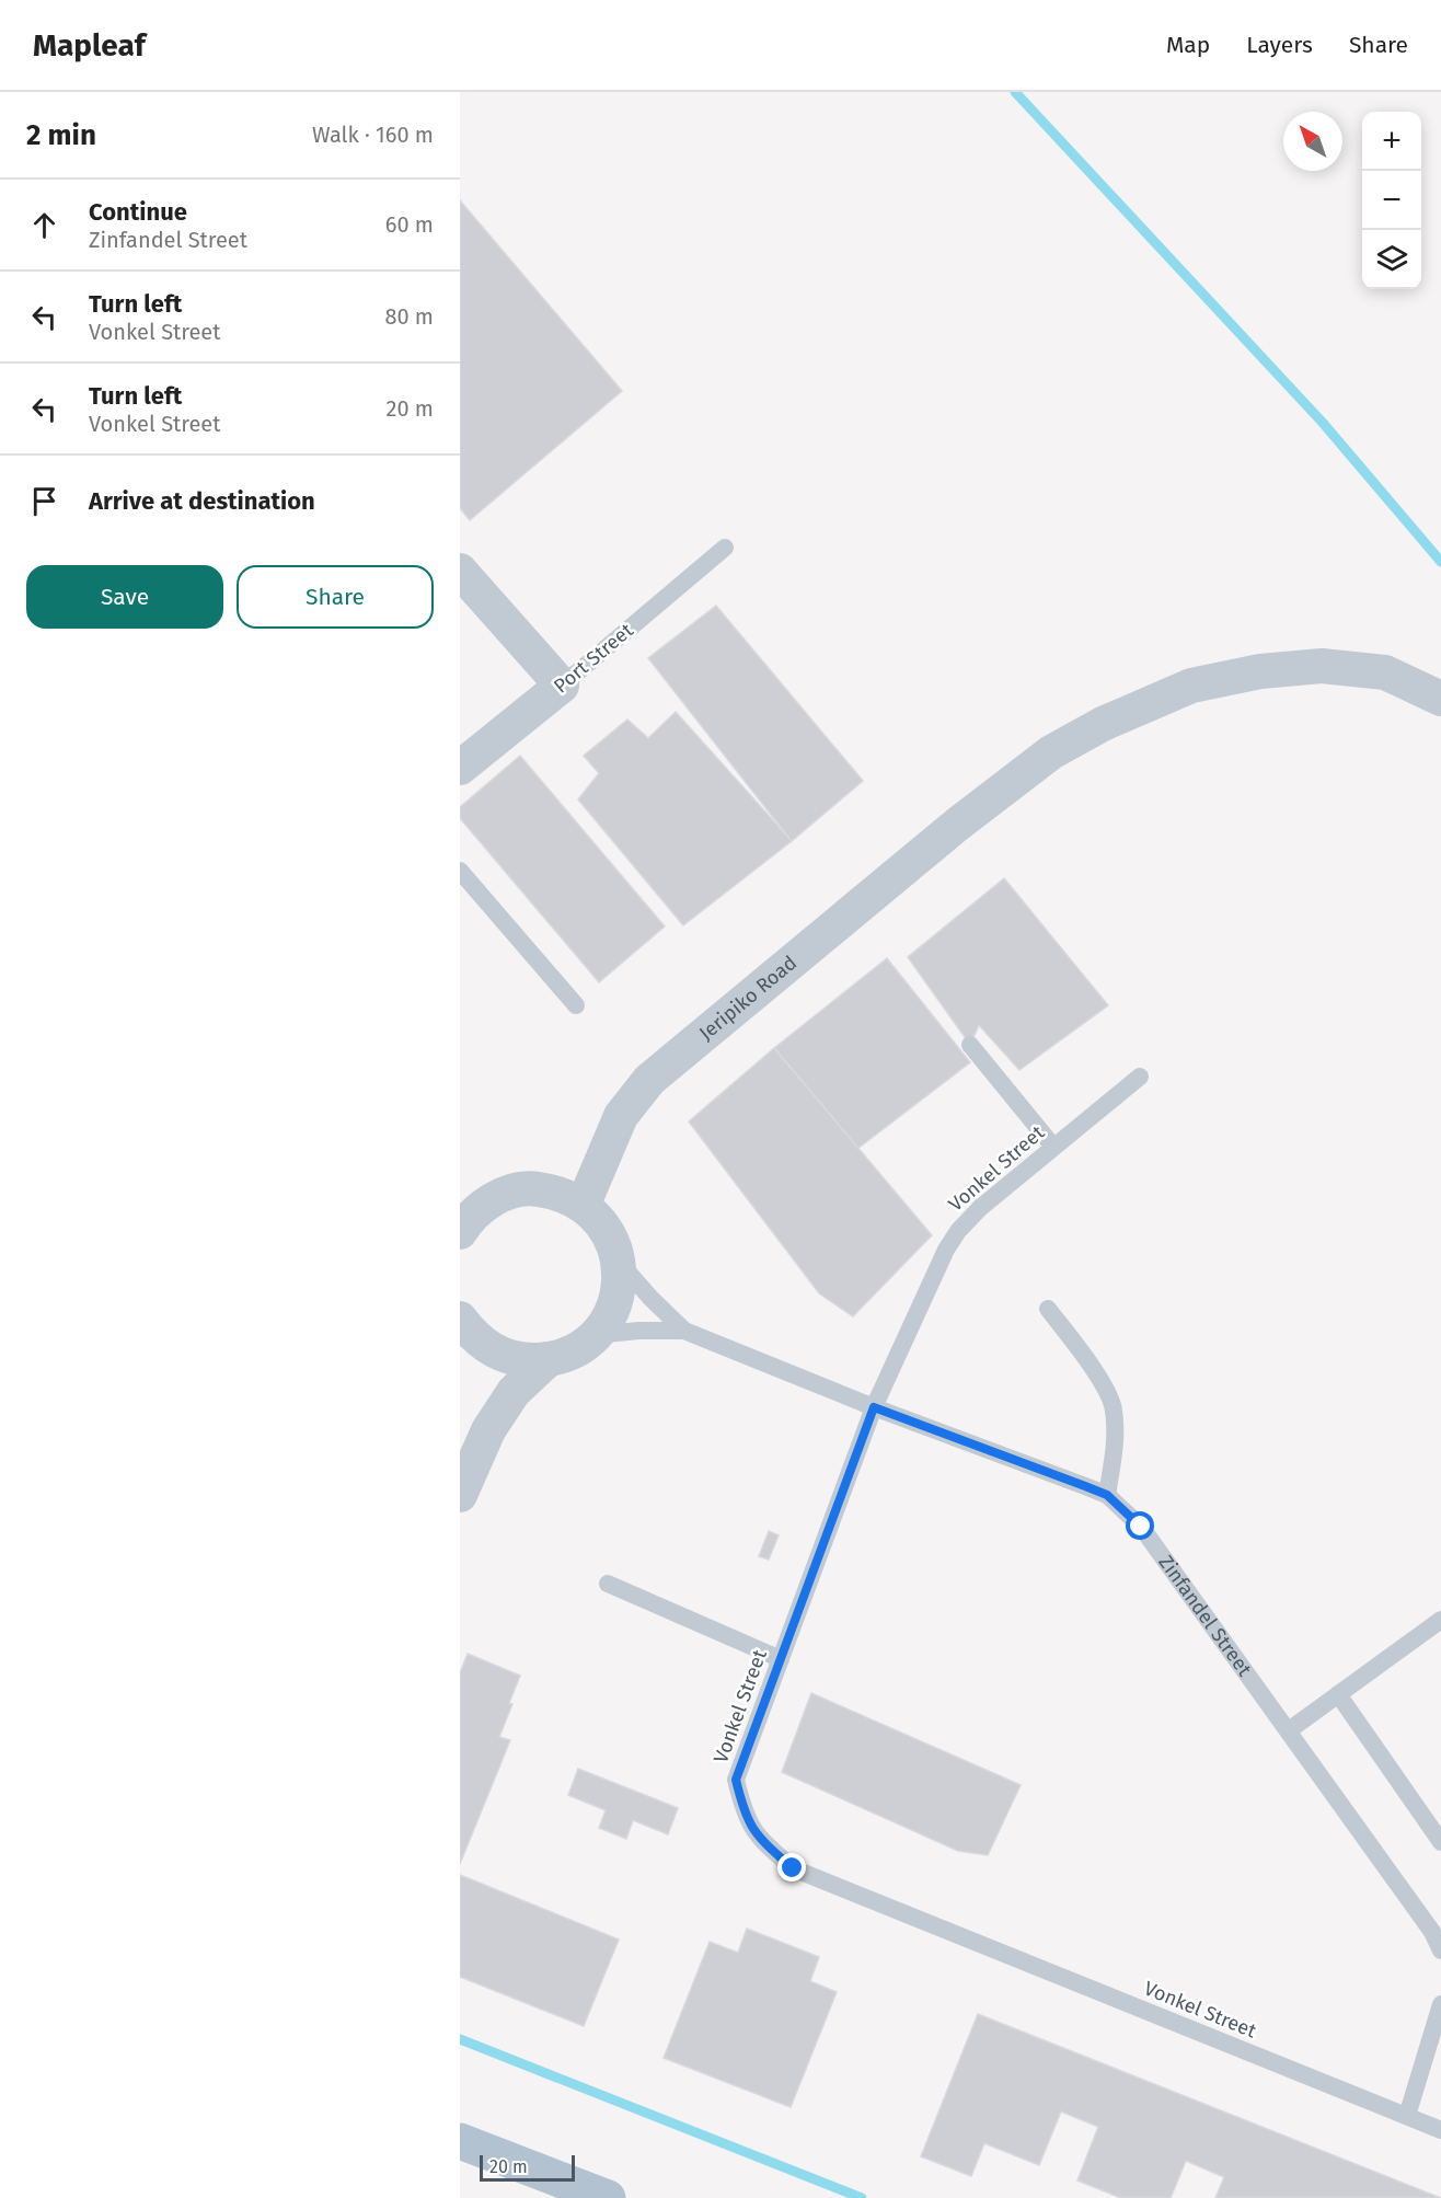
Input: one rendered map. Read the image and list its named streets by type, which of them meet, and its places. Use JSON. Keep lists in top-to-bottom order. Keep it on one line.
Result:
{"streets":{"street":["Port Street","Jeripiko Road"],"lane":["Vonkel Street","Zinfandel Street"]},"crossings":[["Vonkel Street","Zinfandel Street"]],"scale_bar":"20 m","north":"top left","page":{"header":"Mapleaf","nav":["Map","Layers","Share"],"heading":["2 min","Walk · 160 m"],"map_buttons":["+","−"],"list":[["Continue","Zinfandel Street","60 m"],["Turn left","Vonkel Street","80 m"],["Turn left","Vonkel Street","20 m"],"Arrive at destination"],"buttons":["Save","Share"],"scale":"20 m"}}
